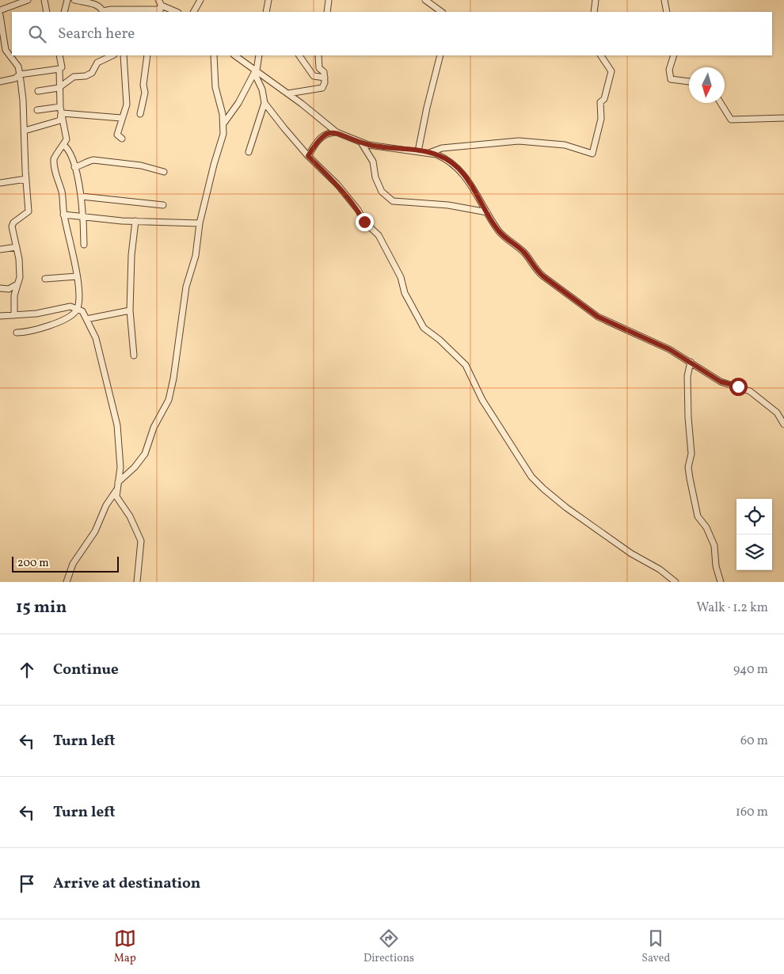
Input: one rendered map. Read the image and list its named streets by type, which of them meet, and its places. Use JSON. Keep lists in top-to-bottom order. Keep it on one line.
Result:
{"scale_bar":"200 m","north":"bottom","page":{"search":"Search here","scale":"200 m","heading":["15 min","Walk · 1.2 km"],"list":[["Continue","940 m"],["Turn left","60 m"],["Turn left","160 m"],"Arrive at destination"],"nav":["Map","Directions","Saved"]}}
